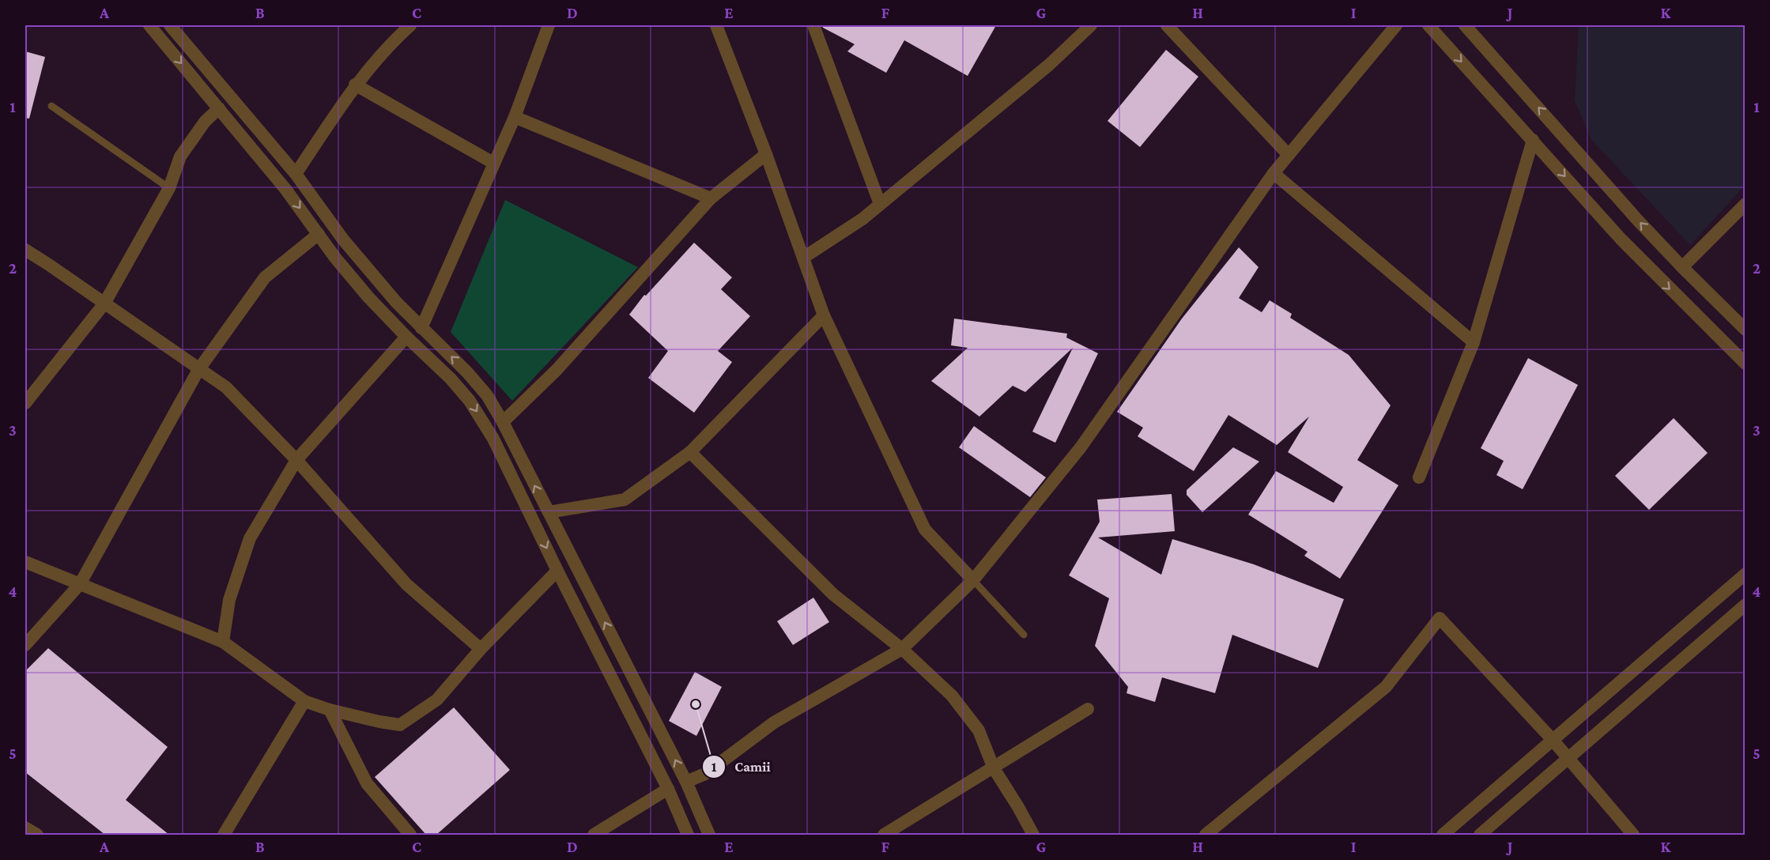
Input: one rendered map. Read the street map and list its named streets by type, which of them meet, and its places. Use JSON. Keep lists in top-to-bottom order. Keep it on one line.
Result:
{"places":["Camii"],"grid":{"columns":["A","B","C","D","E","F","G","H","I","J","K"],"rows":["1","2","3","4","5"]}}
